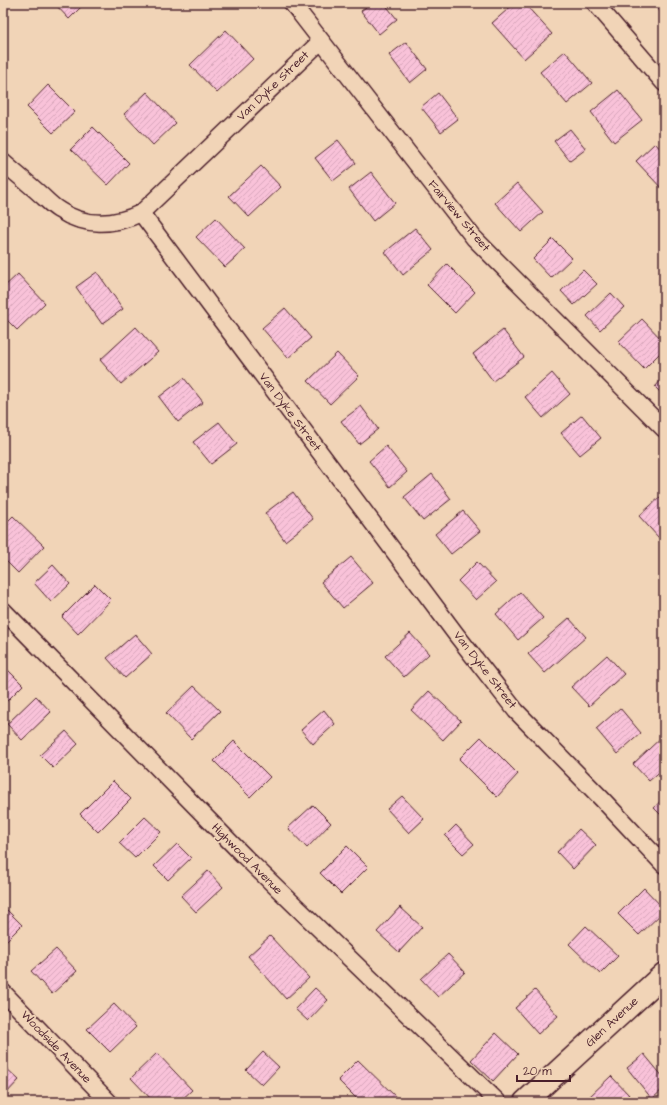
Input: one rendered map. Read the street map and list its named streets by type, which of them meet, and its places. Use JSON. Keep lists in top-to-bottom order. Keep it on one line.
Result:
{"streets":{"street":["Van Dyke Street","Fairview Street","Highwood Avenue","Glen Avenue","Woodside Avenue"]},"crossings":[["Van Dyke Street","Fairview Street"]],"scale_bar":"20 m"}
